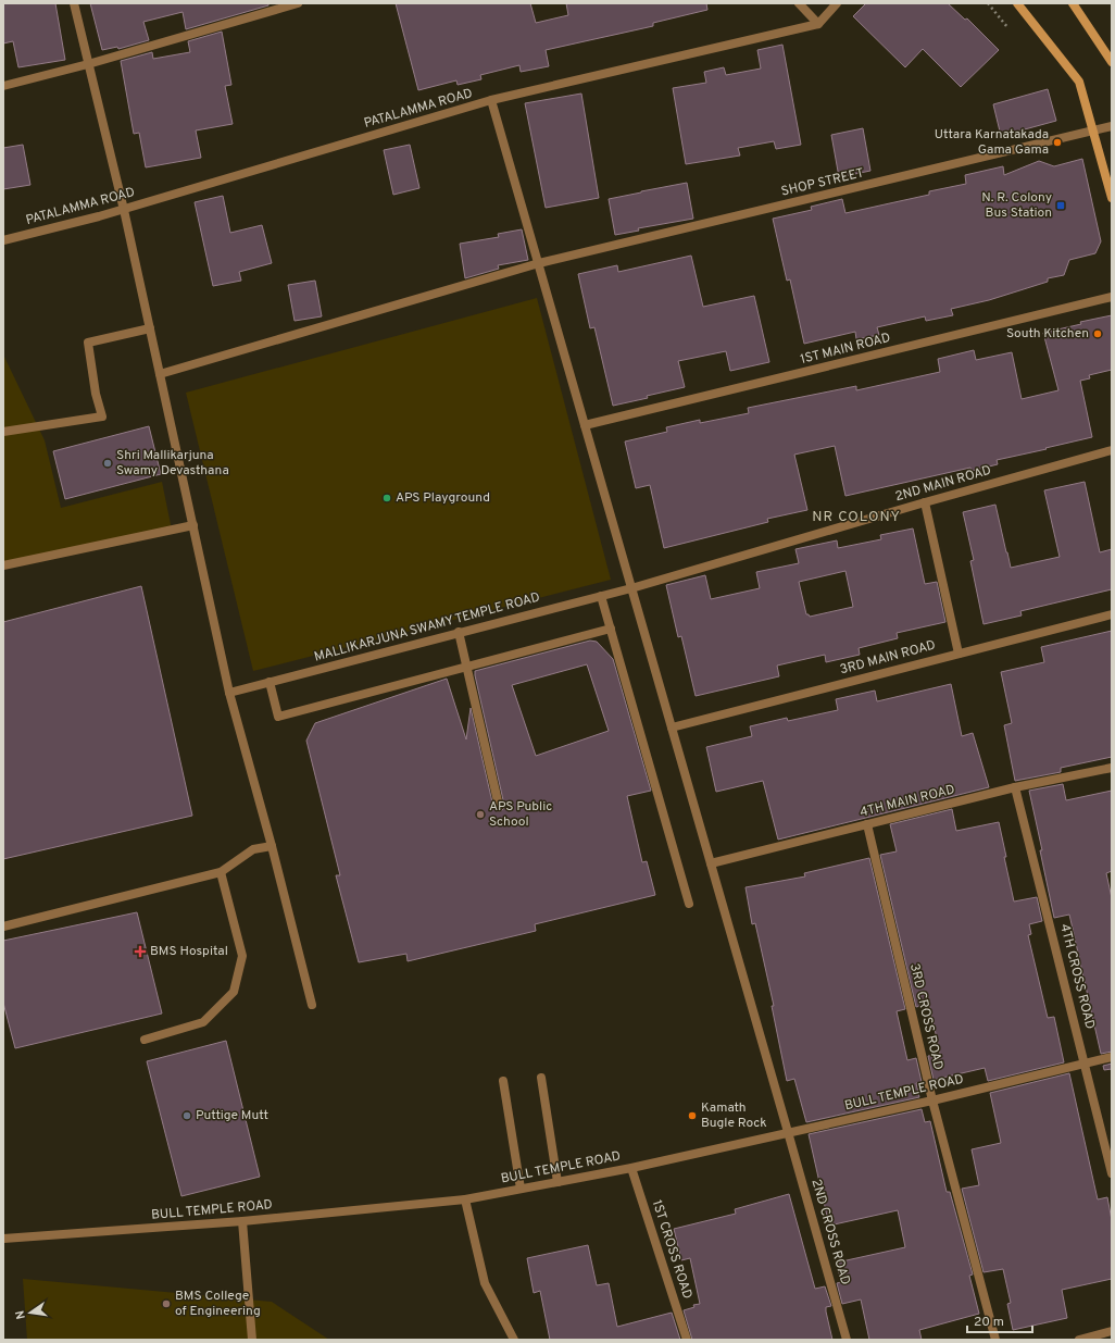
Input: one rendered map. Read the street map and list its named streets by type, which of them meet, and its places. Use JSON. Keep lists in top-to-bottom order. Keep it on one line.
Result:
{"streets":{"street":["PATALAMMA ROAD","SHOP STREET","1ST MAIN ROAD","2ND MAIN ROAD","MALLIKARJUNA SWAMY TEMPLE ROAD","3RD MAIN ROAD","4TH MAIN ROAD","4TH CROSS ROAD","3RD CROSS ROAD","BULL TEMPLE ROAD","2ND CROSS ROAD","1ST CROSS ROAD"]},"crossings":[["PATALAMMA ROAD","2ND CROSS ROAD"],["SHOP STREET","2ND CROSS ROAD"],["1ST MAIN ROAD","2ND CROSS ROAD"],["2ND MAIN ROAD","MALLIKARJUNA SWAMY TEMPLE ROAD"],["2ND MAIN ROAD","2ND CROSS ROAD"],["MALLIKARJUNA SWAMY TEMPLE ROAD","2ND CROSS ROAD"],["3RD MAIN ROAD","2ND CROSS ROAD"],["4TH MAIN ROAD","4TH CROSS ROAD"],["4TH MAIN ROAD","3RD CROSS ROAD"],["4TH MAIN ROAD","2ND CROSS ROAD"],["4TH CROSS ROAD","BULL TEMPLE ROAD"],["3RD CROSS ROAD","BULL TEMPLE ROAD"],["BULL TEMPLE ROAD","2ND CROSS ROAD"],["BULL TEMPLE ROAD","1ST CROSS ROAD"]],"districts":["NR COLONY"],"places":{"other":["Uttara Karnatakada Gama Gama","South Kitchen","Shri Mallikarjuna Swamy Devasthana","APS Playground","APS Public School","Puttige Mutt","Kamath Bugle Rock","BMS College of Engineering"],"transit":["N. R. Colony Bus Station"],"health":["BMS Hospital"]},"scale_bar":"20 m","north":"left"}
